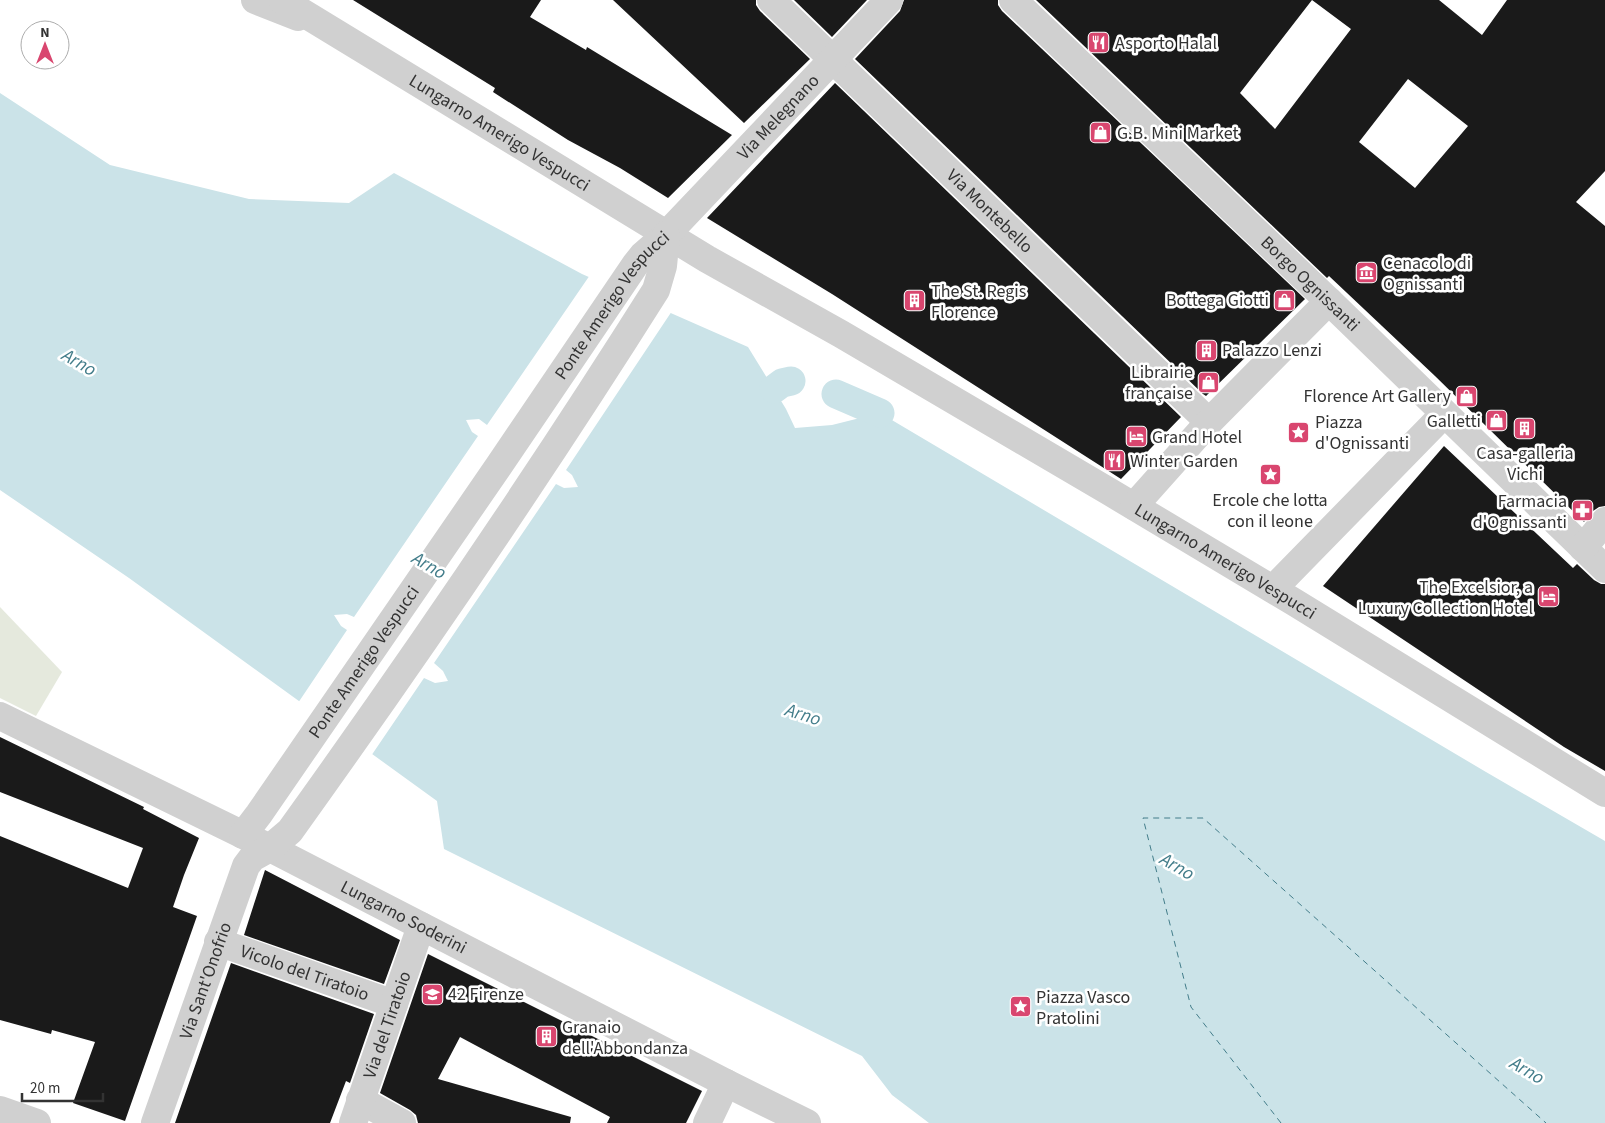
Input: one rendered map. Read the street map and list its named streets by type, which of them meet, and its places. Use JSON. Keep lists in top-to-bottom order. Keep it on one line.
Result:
{"streets":{"street":["Via Melegnano","Lungarno Amerigo Vespucci","Via Montebello","Borgo Ognissanti","Ponte Amerigo Vespucci","Lungarno Soderini","Vicolo del Tiratoio","Via Sant'Onofrio","Via del Tiratoio"]},"crossings":[["Via Melegnano","Lungarno Amerigo Vespucci"],["Via Melegnano","Via Montebello"],["Via Melegnano","Ponte Amerigo Vespucci"],["Lungarno Amerigo Vespucci","Ponte Amerigo Vespucci"],["Ponte Amerigo Vespucci","Lungarno Soderini"],["Ponte Amerigo Vespucci","Via Sant'Onofrio"],["Lungarno Soderini","Via Sant'Onofrio"],["Lungarno Soderini","Via del Tiratoio"],["Vicolo del Tiratoio","Via Sant'Onofrio"],["Vicolo del Tiratoio","Via del Tiratoio"]],"water":["Arno"],"places":{"restaurant":["Asporto Halal","Winter Garden"],"shop":["G.B. Mini Market","Bottega Giotti","Librairie française","Florence Art Gallery","Galletti"],"museum":["Cenacolo di Ognissanti"],"building":["The St. Regis Florence","Palazzo Lenzi","Casa-galleria Vichi","Granaio dell'Abbondanza"],"place":["Piazza d'Ognissanti","Ercole che lotta con il leone","Piazza Vasco Pratolini"],"hotel":["Grand Hotel","The Excelsior, a Luxury Collection Hotel"],"pharmacy":["Farmacia d'Ognissanti"],"school or university":["42 Firenze"]},"scale_bar":"20 m","north":"top"}
